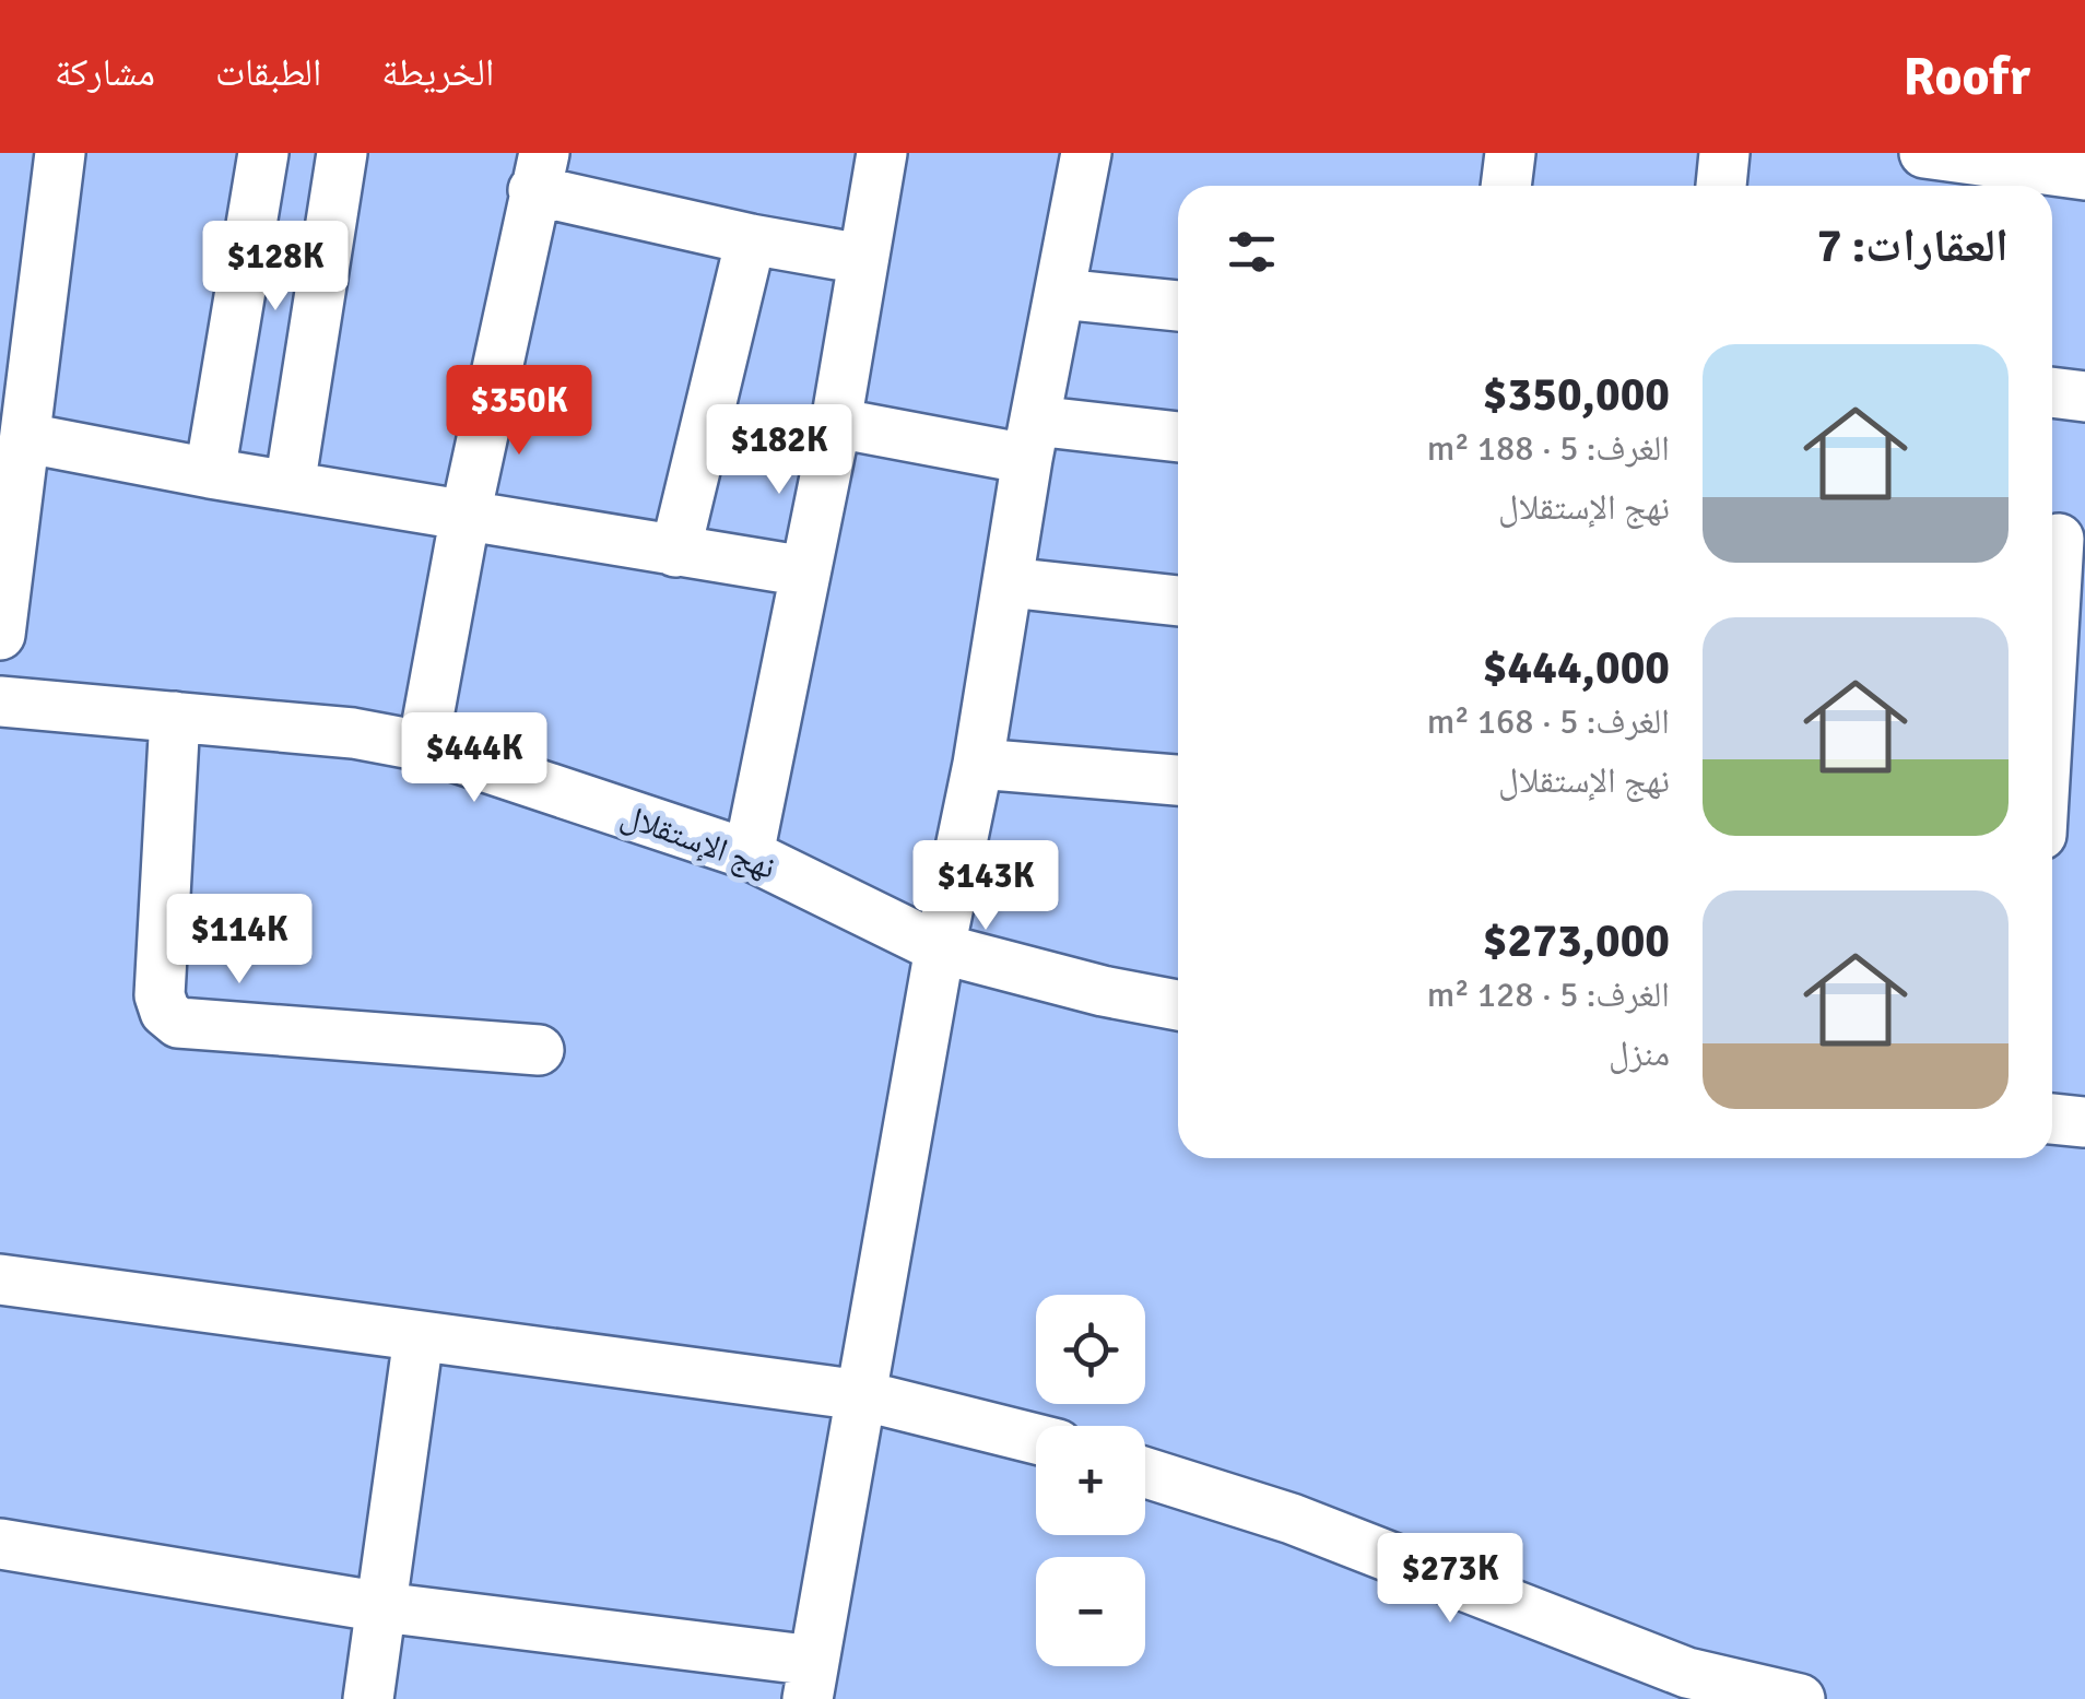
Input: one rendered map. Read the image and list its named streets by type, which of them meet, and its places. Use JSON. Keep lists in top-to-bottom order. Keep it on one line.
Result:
{"streets":{"street":["نهج الإستقلال"]},"page":{"header":"Roofr","nav":["الخريطة","الطبقات","مشاركة"],"heading":"العقارات: 7","price":["$128K","$350K","$182K","$444K","$143K","$114K","$273K"],"list":[{"name":"$350,000","note":"الغرف: 5 · 188 m² · نهج الإستقلال"},{"name":"$444,000","note":"الغرف: 5 · 168 m² · نهج الإستقلال"},{"name":"$273,000","note":"الغرف: 5 · 128 m² · منزل"}],"map_buttons":["+","−"]}}
